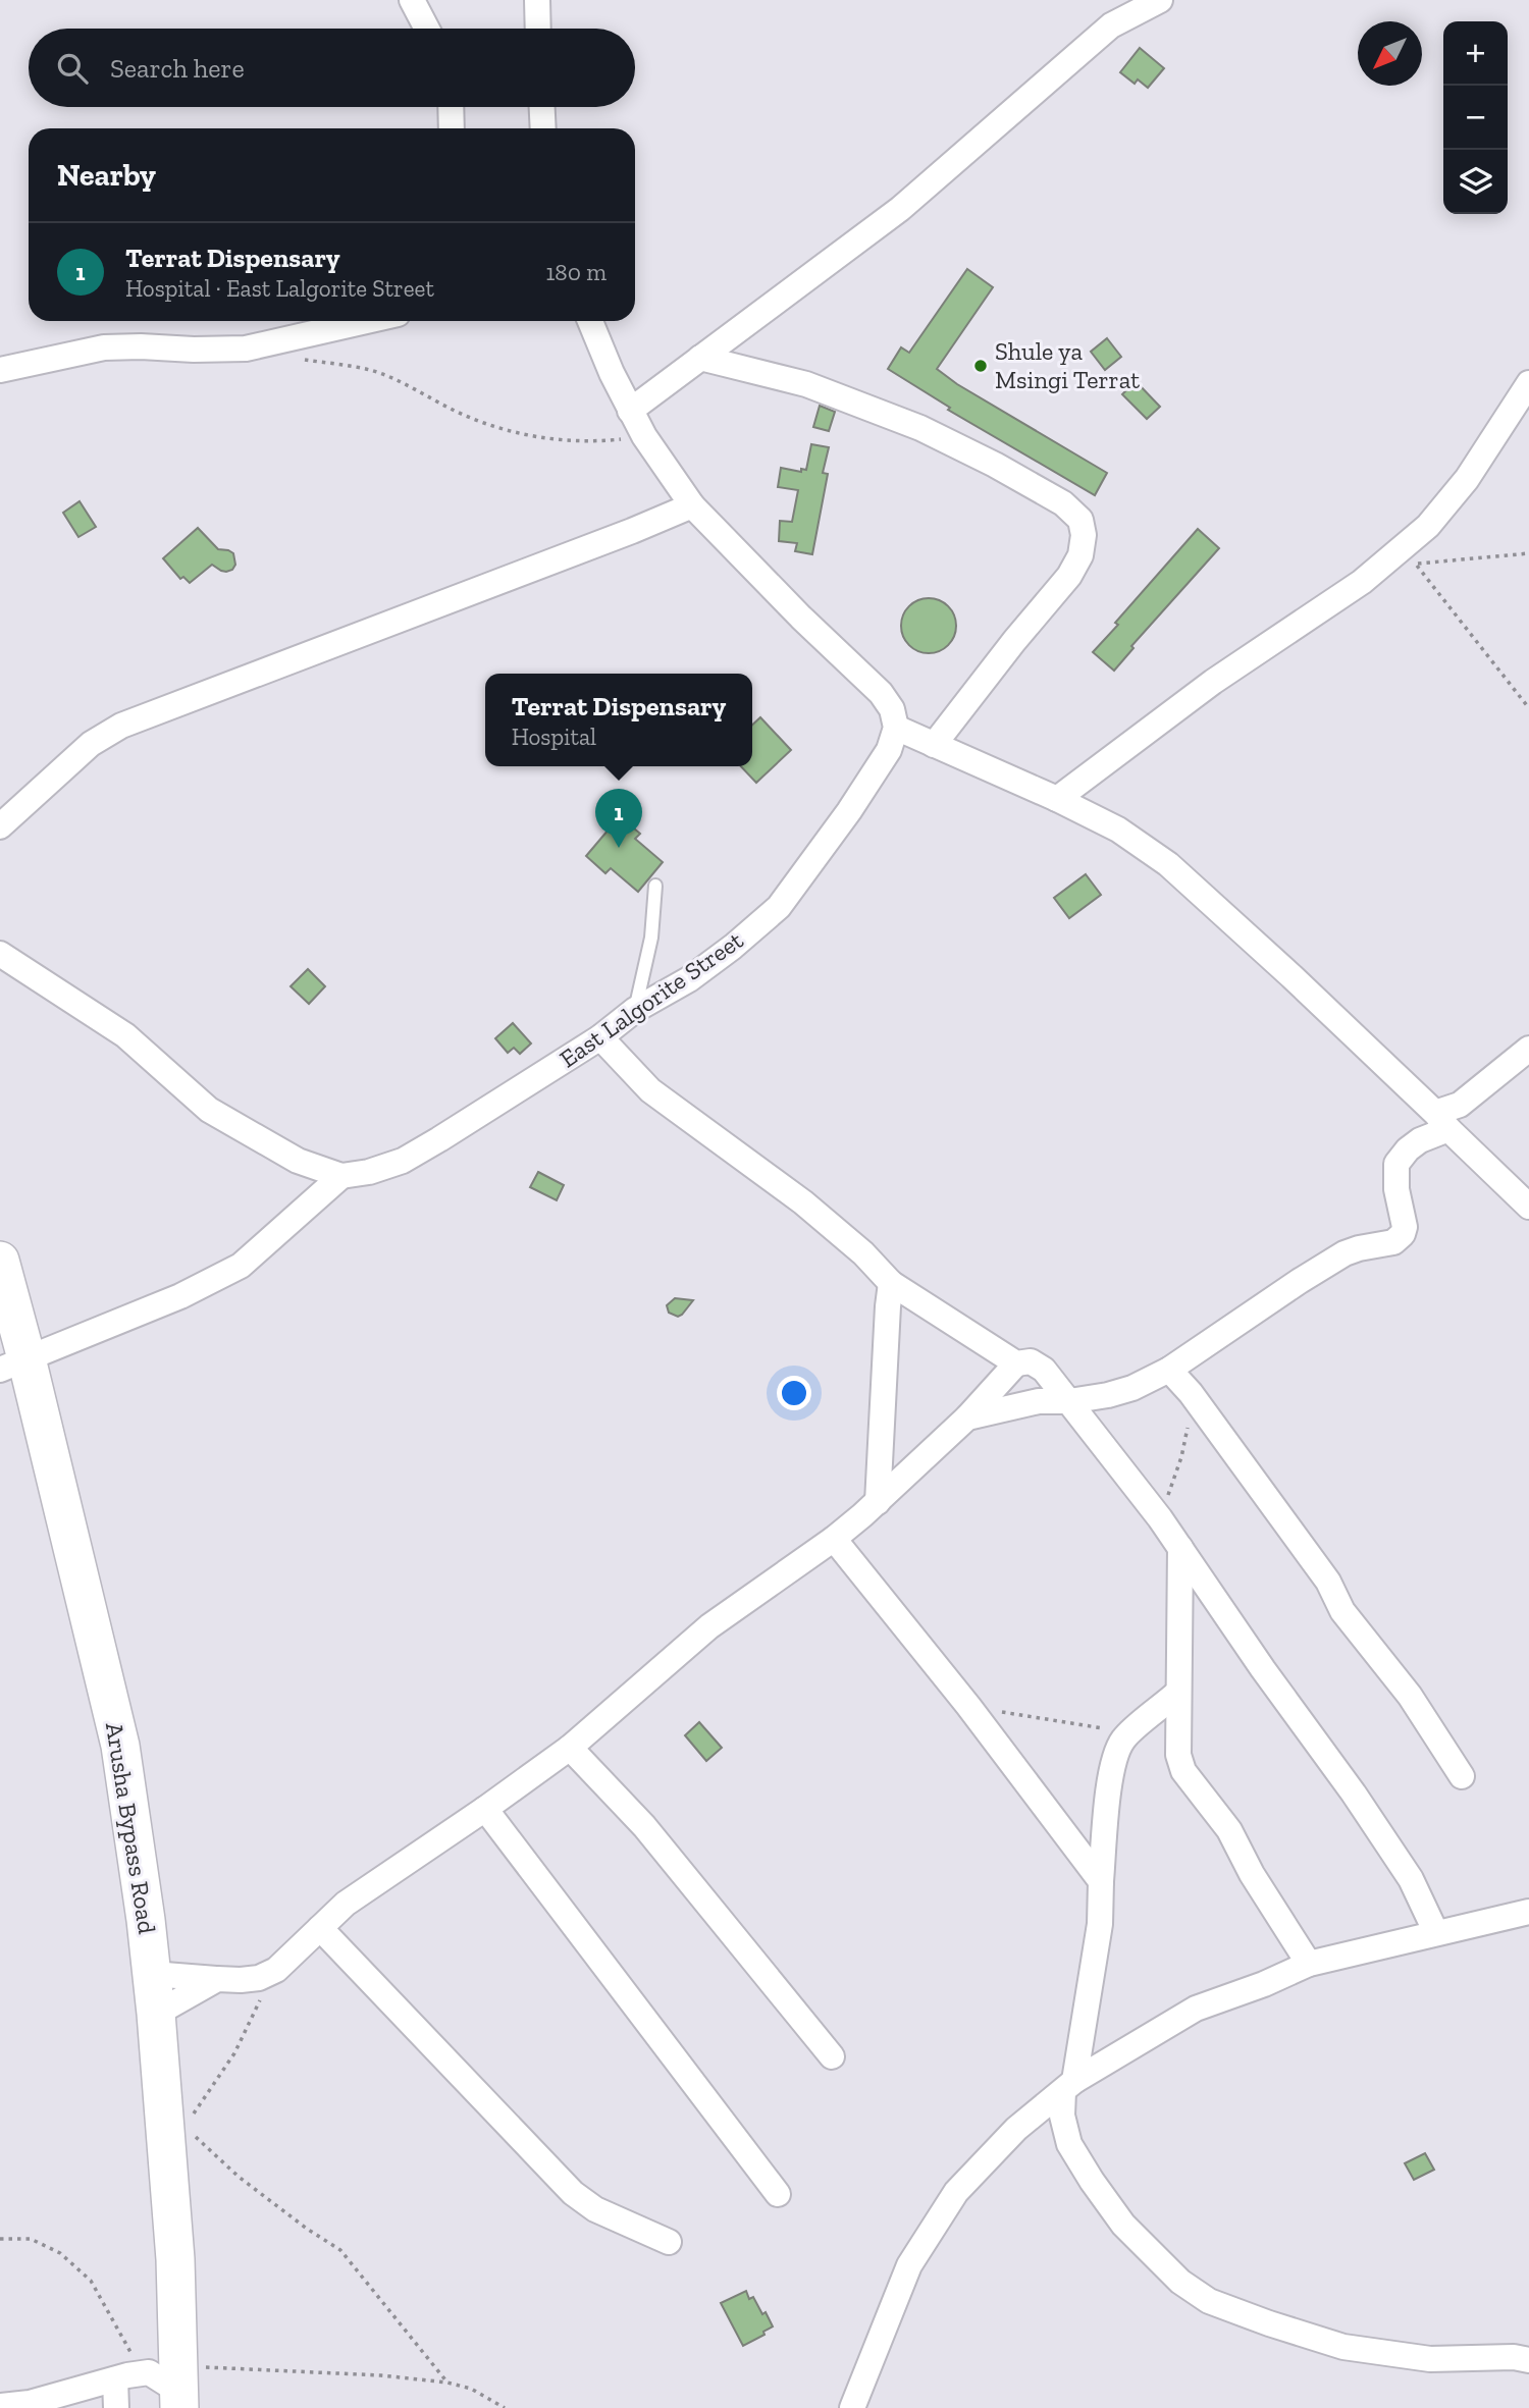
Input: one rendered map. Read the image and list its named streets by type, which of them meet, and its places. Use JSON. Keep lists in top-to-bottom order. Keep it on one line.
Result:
{"streets":{"main road":["Arusha Bypass Road"],"street":["East Lalgorite Street"]},"places":["Shule ya Msingi Terrat"],"north":"bottom left","page":{"map_buttons":["+","−"],"search":"Search here","heading":"Nearby","list":[{"mark":"1","name":"Terrat Dispensary","note":"Hospital · East Lalgorite Street","value":"180 m"}],"popup":["Terrat Dispensary","Hospital"],"pins":"1"}}
